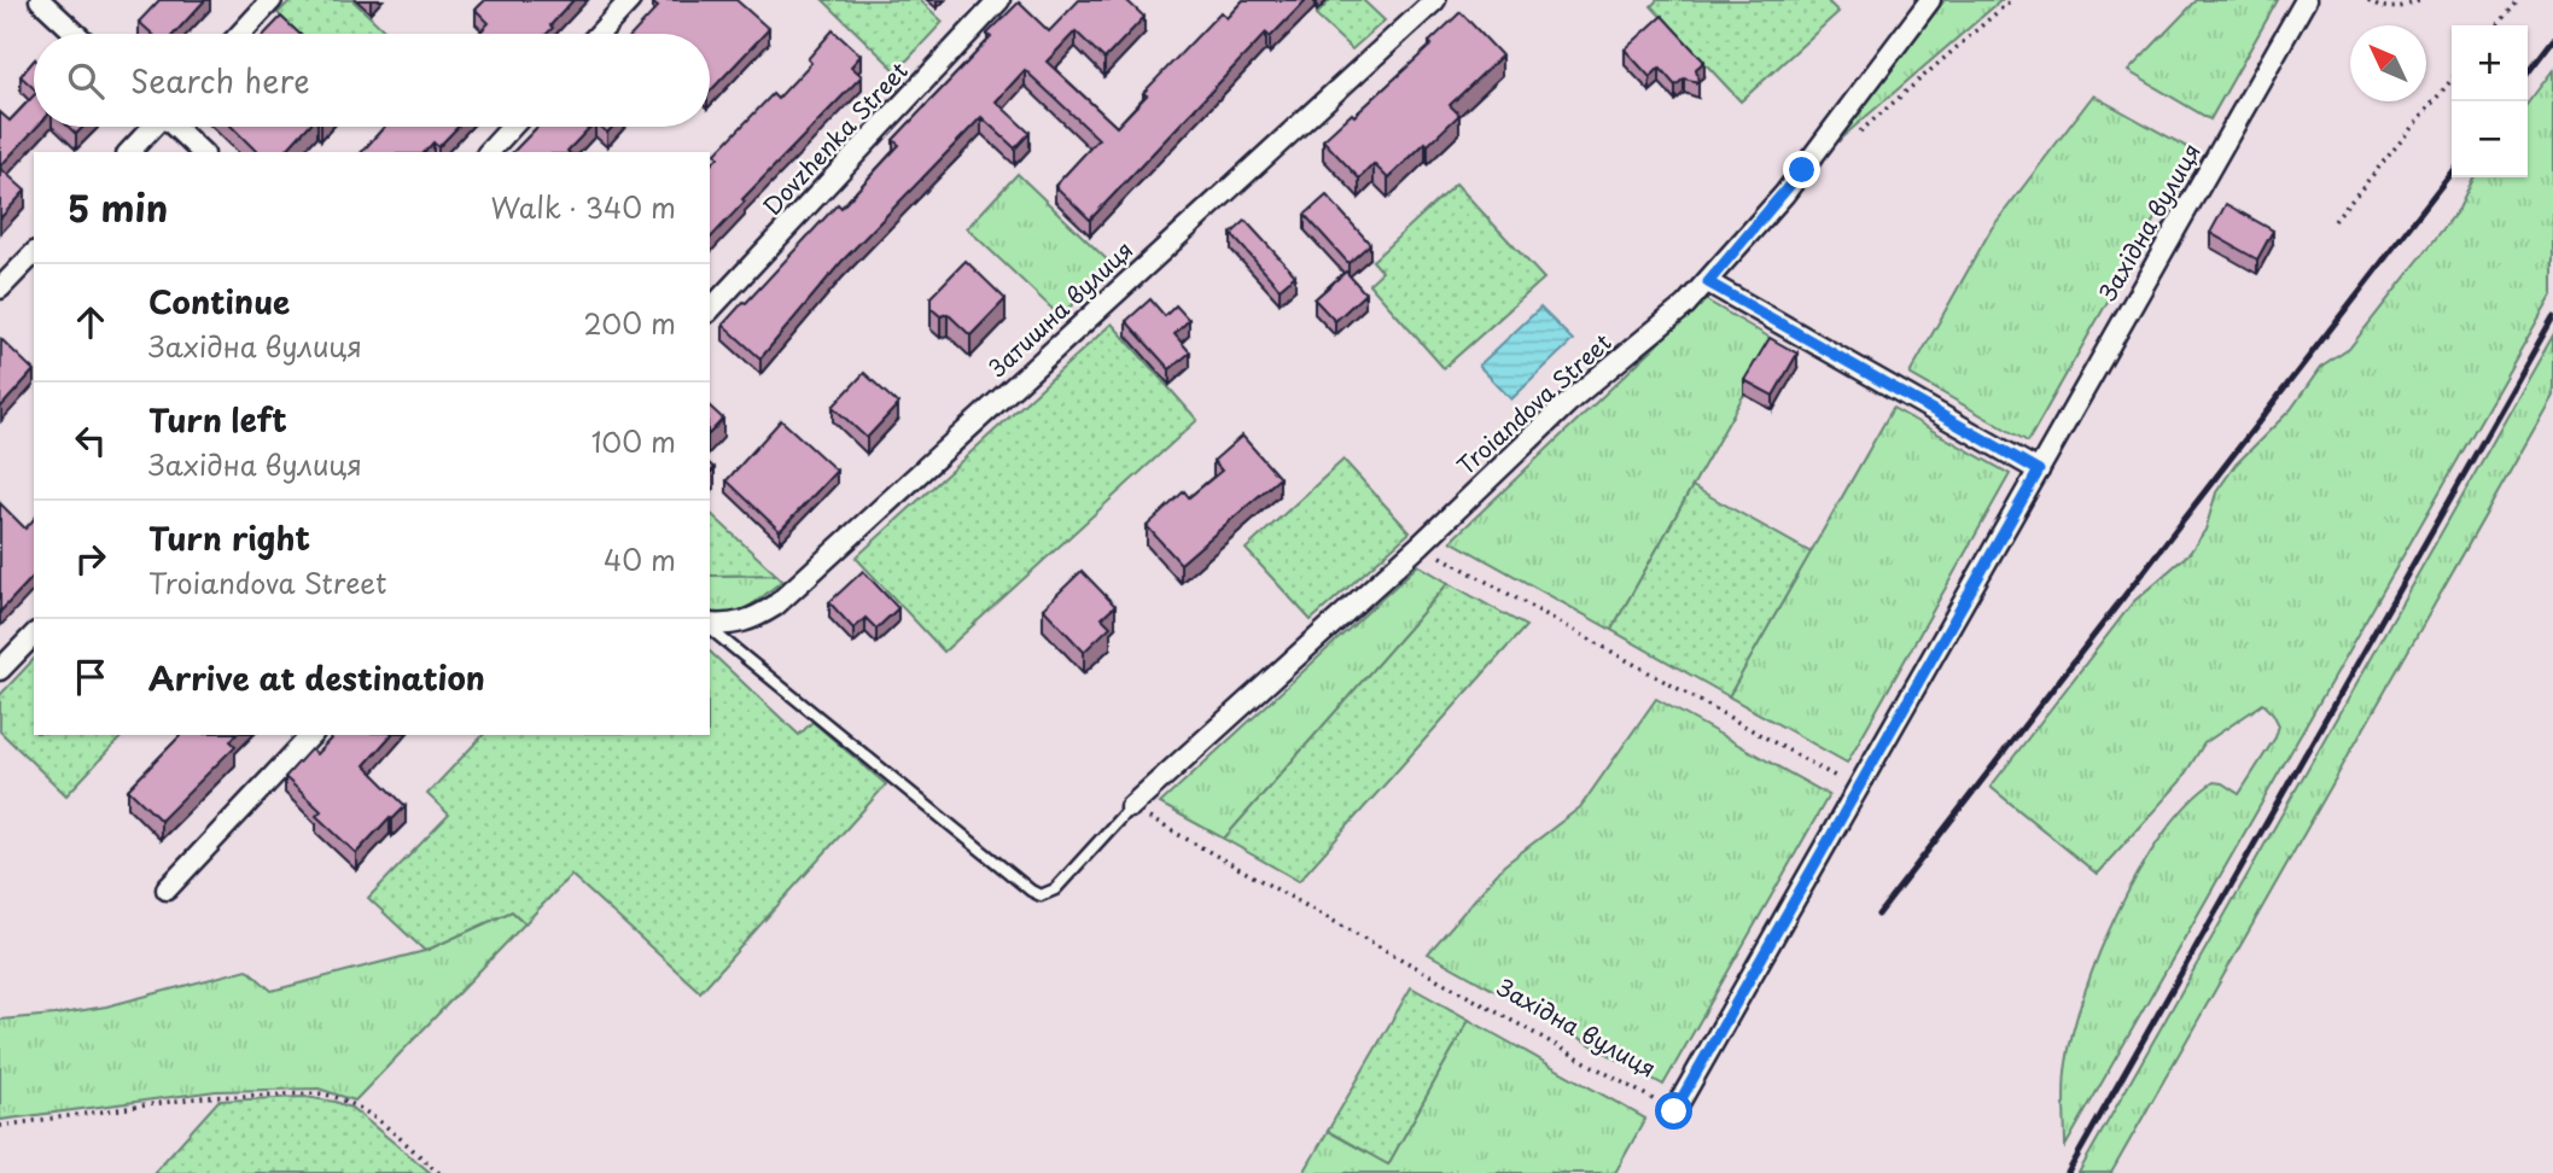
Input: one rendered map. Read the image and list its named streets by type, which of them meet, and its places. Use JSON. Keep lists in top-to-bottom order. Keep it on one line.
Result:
{"streets":{"street":["Dovzhenka Street","Західна вулиця","Затишна вулиця","Troiandova Street"]},"crossings":[["Західна вулиця","Troiandova Street"]],"north":"top left","page":{"map_buttons":["+","−"],"search":"Search here","heading":["5 min","Walk · 340 m"],"list":[["Continue","Західна вулиця","200 m"],["Turn left","Західна вулиця","100 m"],["Turn right","Troiandova Street","40 m"],"Arrive at destination"]}}
